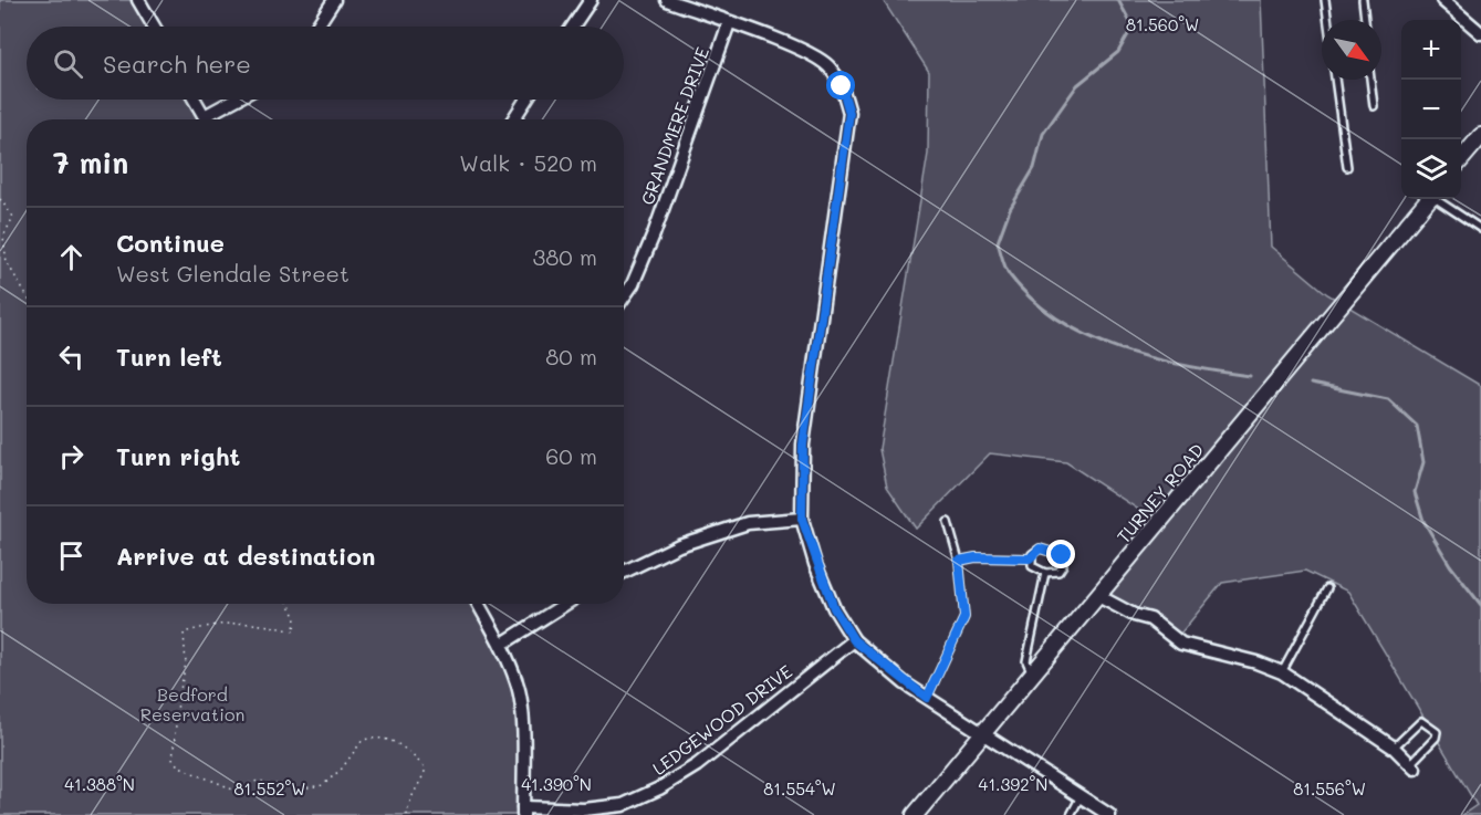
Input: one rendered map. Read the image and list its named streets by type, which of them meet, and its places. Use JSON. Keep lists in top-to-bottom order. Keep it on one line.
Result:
{"streets":{"street":["GRANDMERE DRIVE","TURNEY ROAD","LEDGEWOOD DRIVE"]},"parks":["Bedford Reservation"],"north":"bottom right","page":{"map_buttons":["+","−"],"search":"Search here","heading":["7 min","Walk · 520 m"],"list":[["Continue","West Glendale Street","380 m"],["Turn left","80 m"],["Turn right","60 m"],"Arrive at destination"]},"coordinates":["81.560°W","41.388°N","41.390°N","41.392°N","81.552°W","81.554°W","81.556°W"]}
